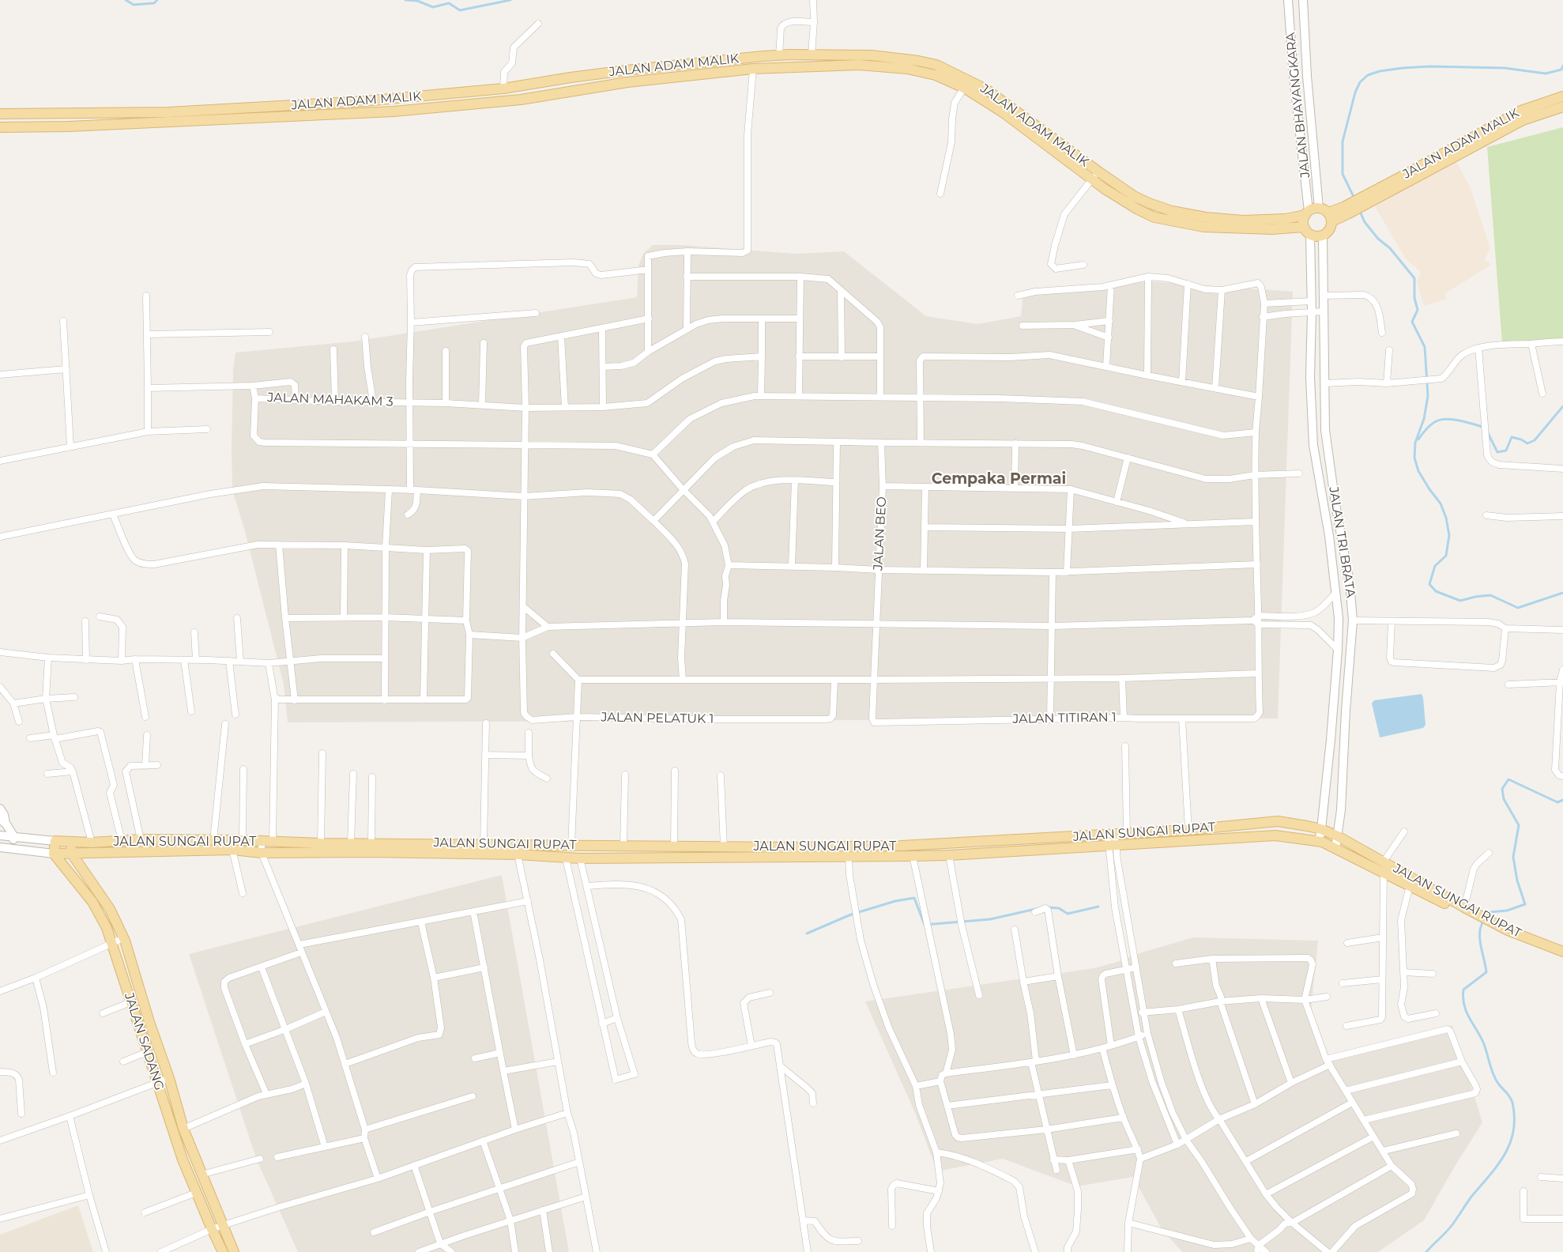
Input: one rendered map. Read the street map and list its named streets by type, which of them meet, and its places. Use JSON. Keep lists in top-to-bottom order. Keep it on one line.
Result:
{"streets":{"main road":["JALAN ADAM MALIK","JALAN SUNGAI RUPAT","JALAN SADANG"],"street":["JALAN BHAYANGKARA","JALAN MAHAKAM 3","JALAN BEO","JALAN TRI BRATA","JALAN PELATUK 1","JALAN TITIRAN 1"]},"crossings":[["JALAN ADAM MALIK","JALAN BHAYANGKARA"],["JALAN ADAM MALIK","JALAN TRI BRATA"],["JALAN BHAYANGKARA","JALAN TRI BRATA"],["JALAN BEO","JALAN TITIRAN 1"],["JALAN TRI BRATA","JALAN SUNGAI RUPAT"],["JALAN SUNGAI RUPAT","JALAN SADANG"]],"districts":["Cempaka Permai"]}
